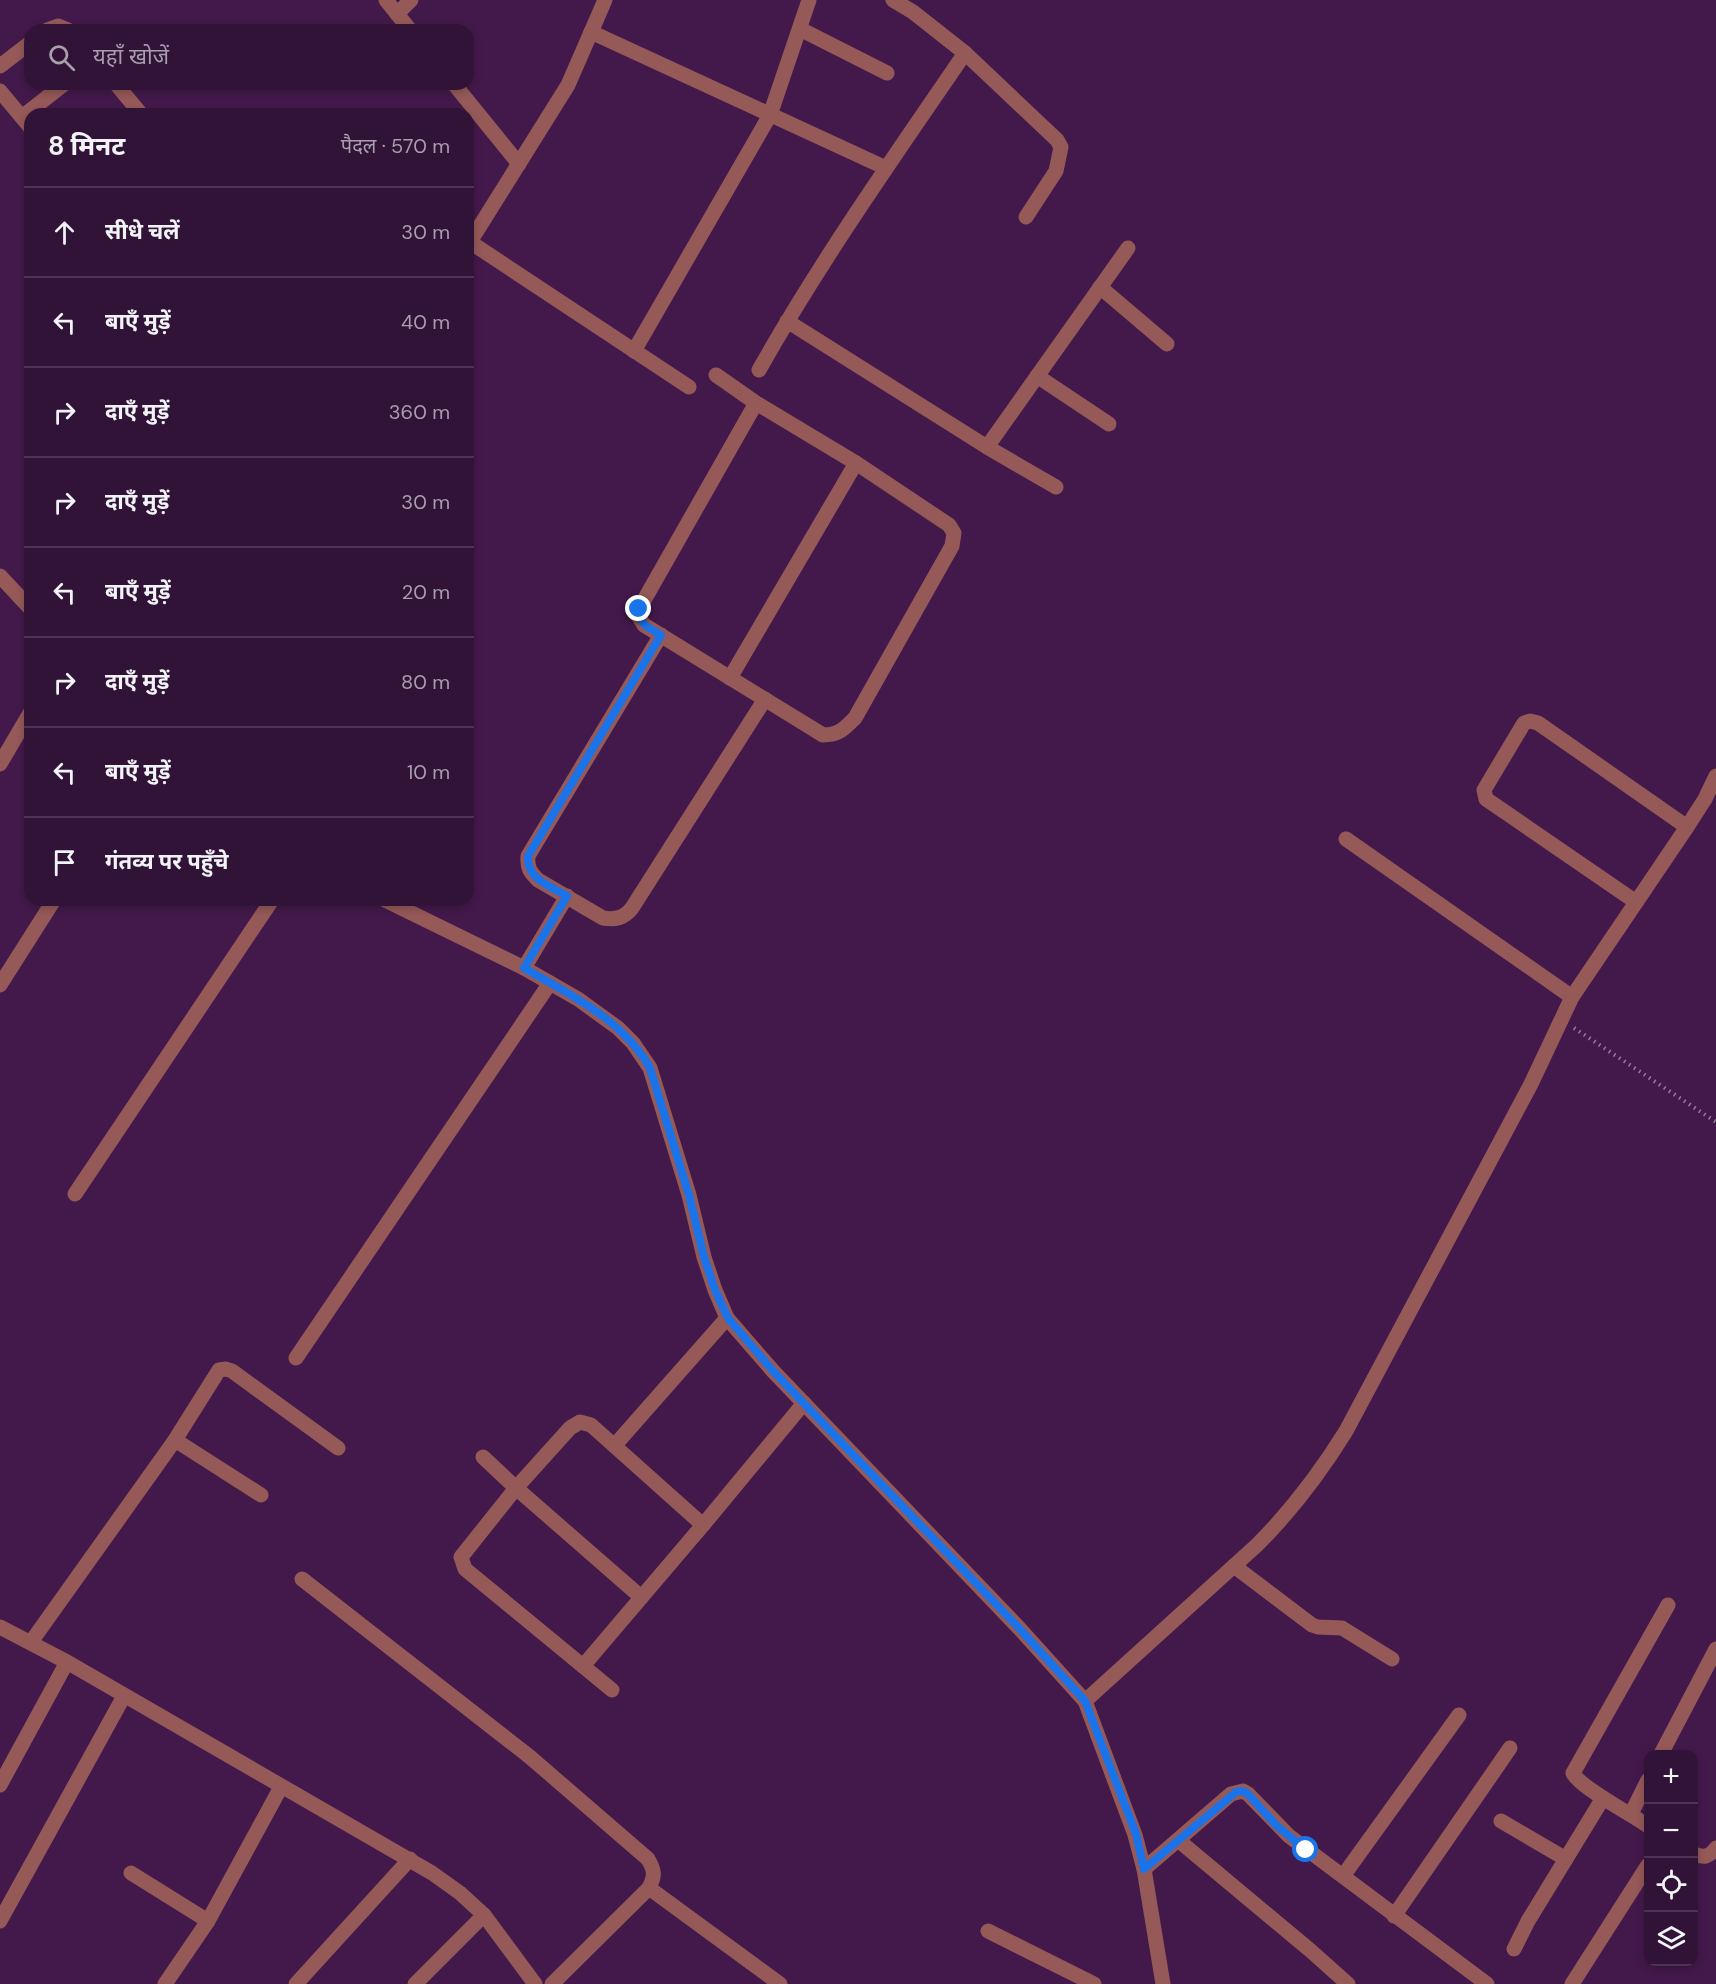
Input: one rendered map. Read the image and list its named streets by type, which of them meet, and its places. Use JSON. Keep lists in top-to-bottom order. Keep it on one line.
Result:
{"page":{"search":"यहाँ खोजें","heading":["8 मिनट","पैदल · 570 m"],"list":[["सीधे चलें","30 m"],["बाएँ मुड़ें","40 m"],["दाएँ मुड़ें","360 m"],["दाएँ मुड़ें","30 m"],["बाएँ मुड़ें","20 m"],["दाएँ मुड़ें","80 m"],["बाएँ मुड़ें","10 m"],"गंतव्य पर पहुँचे"],"map_buttons":["+","−"]}}
